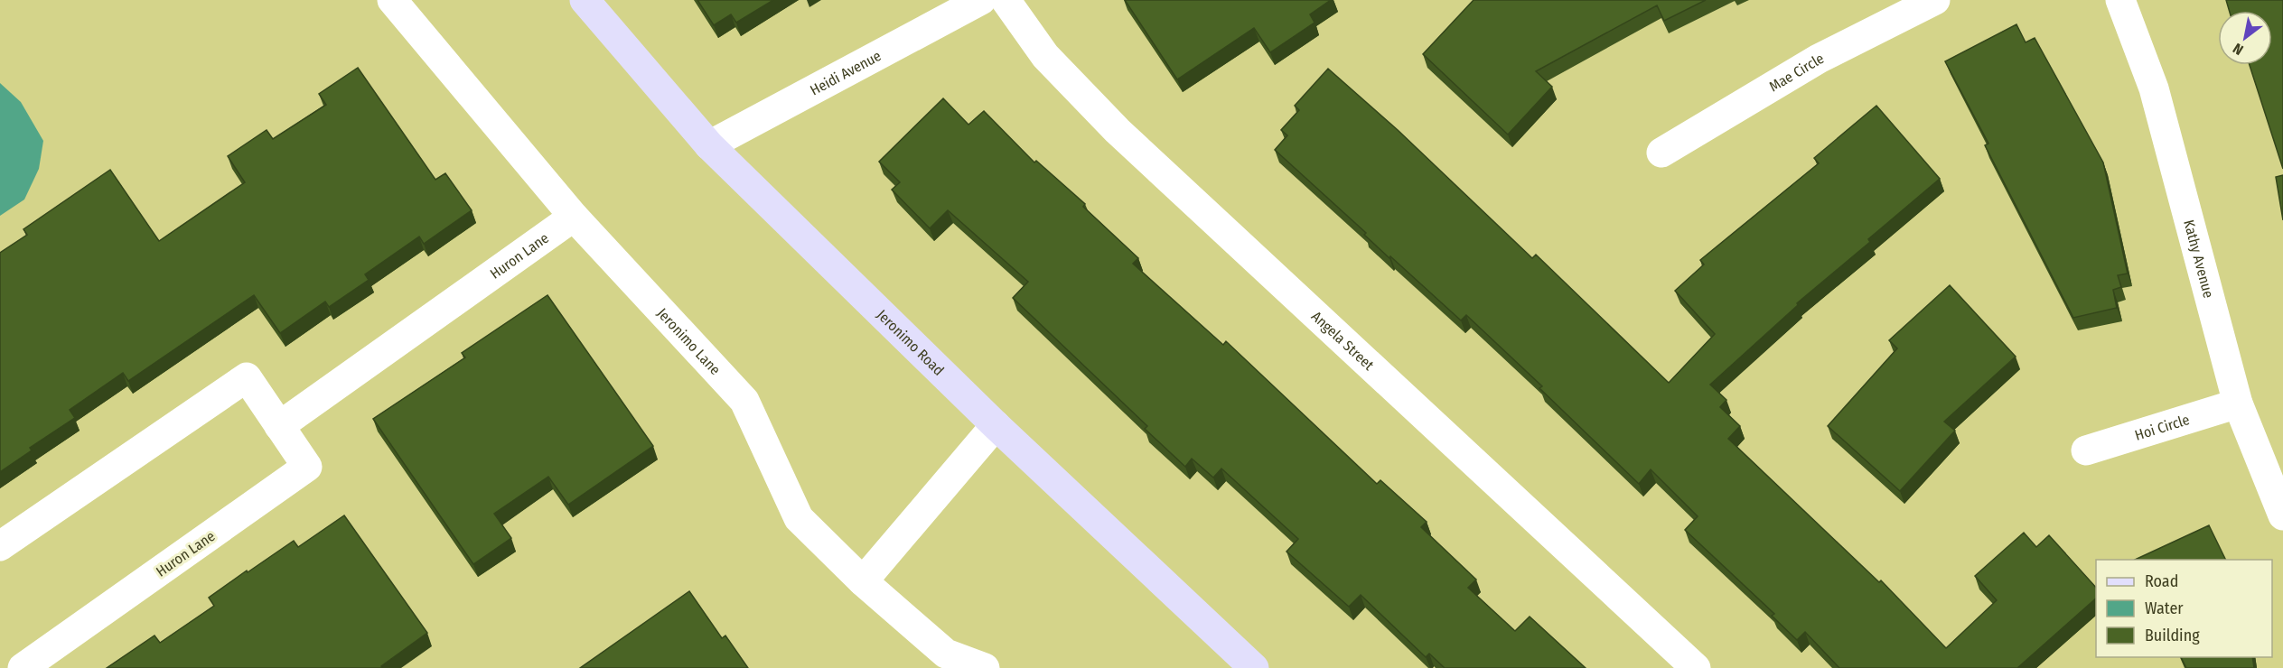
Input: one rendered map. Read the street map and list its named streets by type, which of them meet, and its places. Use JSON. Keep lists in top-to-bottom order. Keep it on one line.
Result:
{"streets":{"main road":["Jeronimo Road"],"street":["Heidi Avenue","Mae Circle","Huron Lane","Kathy Avenue","Angela Street","Jeronimo Lane","Hoi Circle"]},"crossings":[["Heidi Avenue","Jeronimo Road"],["Huron Lane","Jeronimo Lane"],["Kathy Avenue","Hoi Circle"]],"legend":["Road","Water","Building"],"north":"bottom left"}
